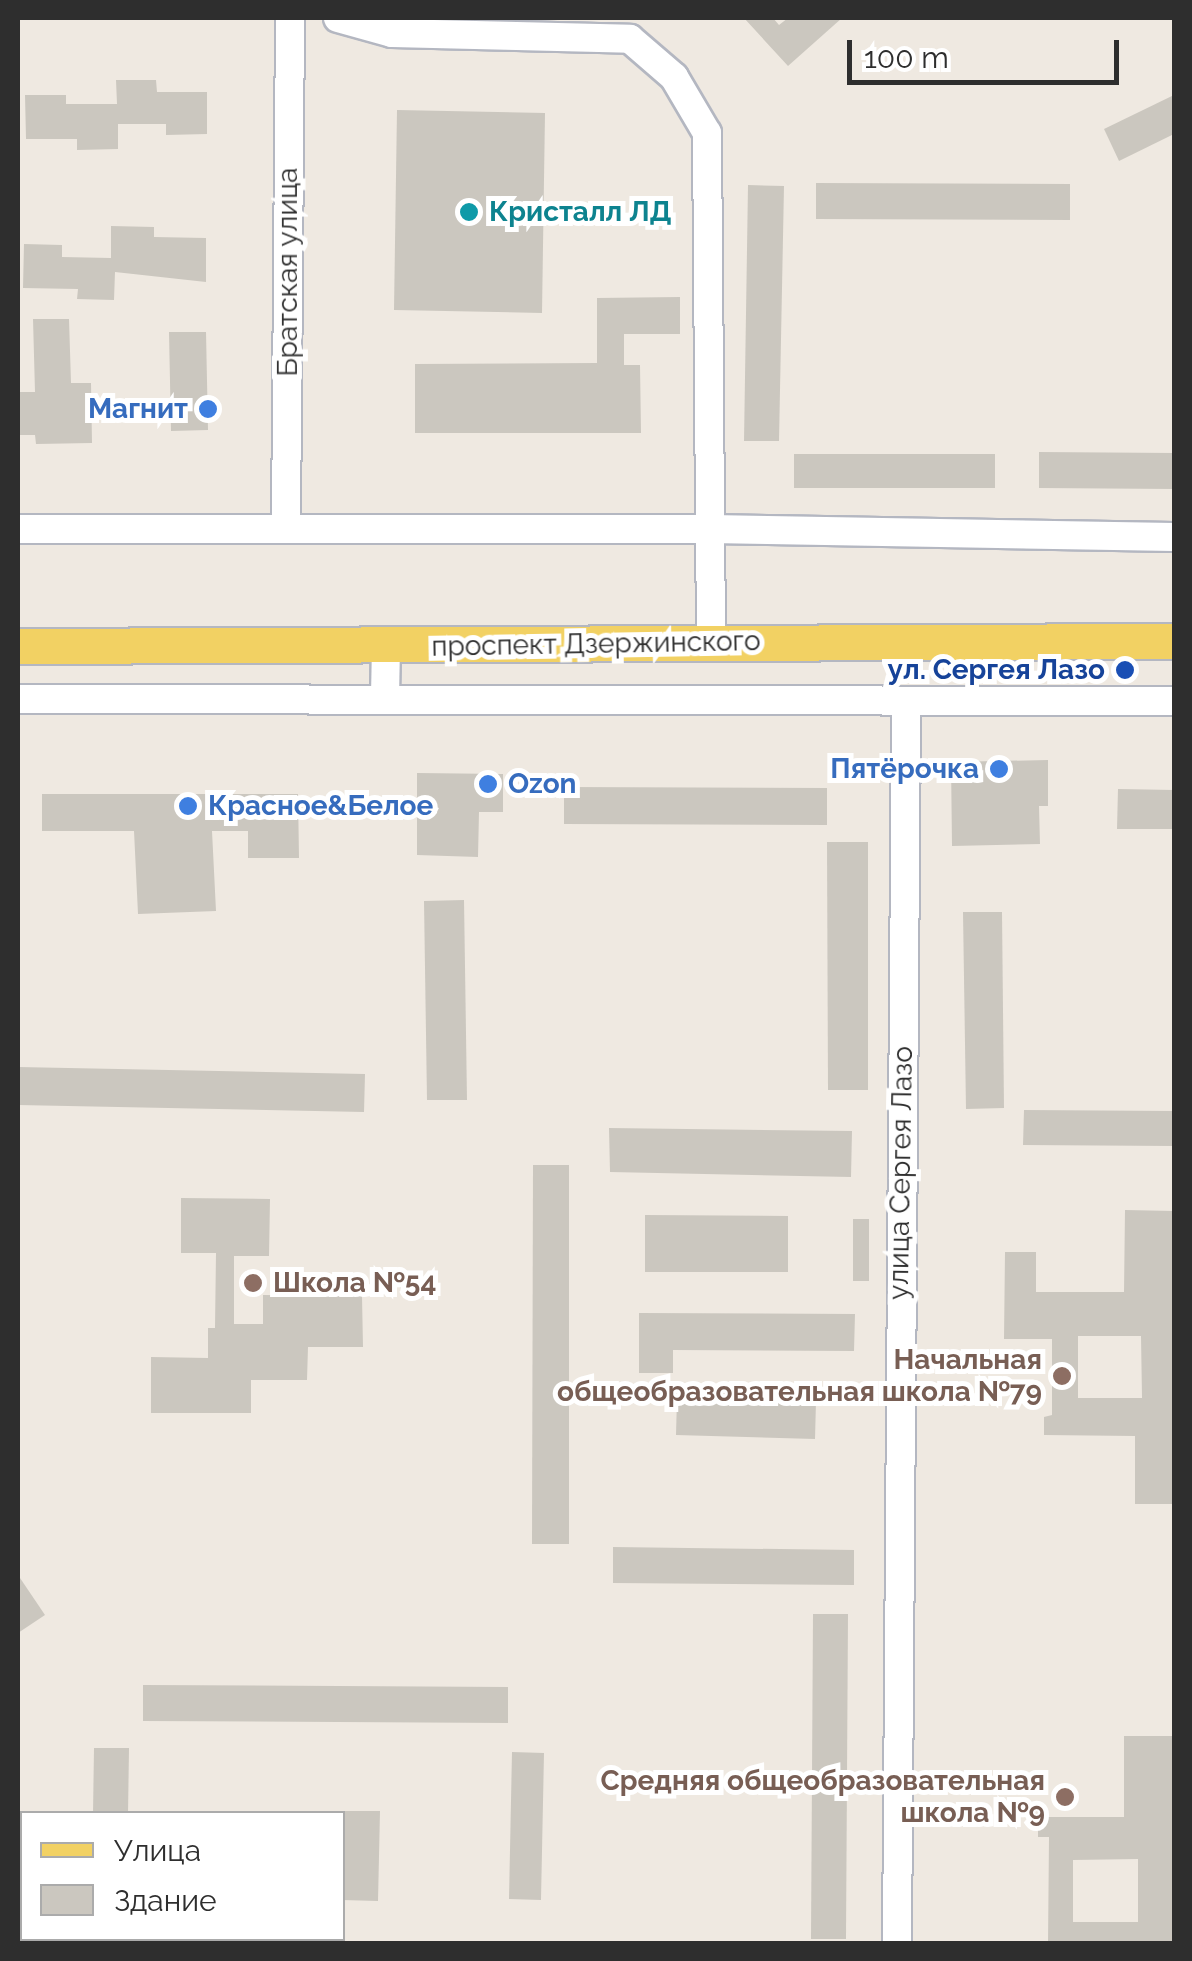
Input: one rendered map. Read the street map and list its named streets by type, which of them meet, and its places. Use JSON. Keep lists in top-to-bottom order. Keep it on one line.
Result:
{"streets":{"main road":["проспект Дзержинского"],"street":["Братская улица","улица Сергея Лазо"]},"places":["Кристалл ЛД","Магнит","ул. Сергея Лазо","Пятёрочка","Ozon","Красное&Белое","Школа №54","Начальная общеобразовательная школа №79","Средняя общеобразовательная школа №9"],"legend":["Улица","Здание"],"scale_bar":"100 m"}
